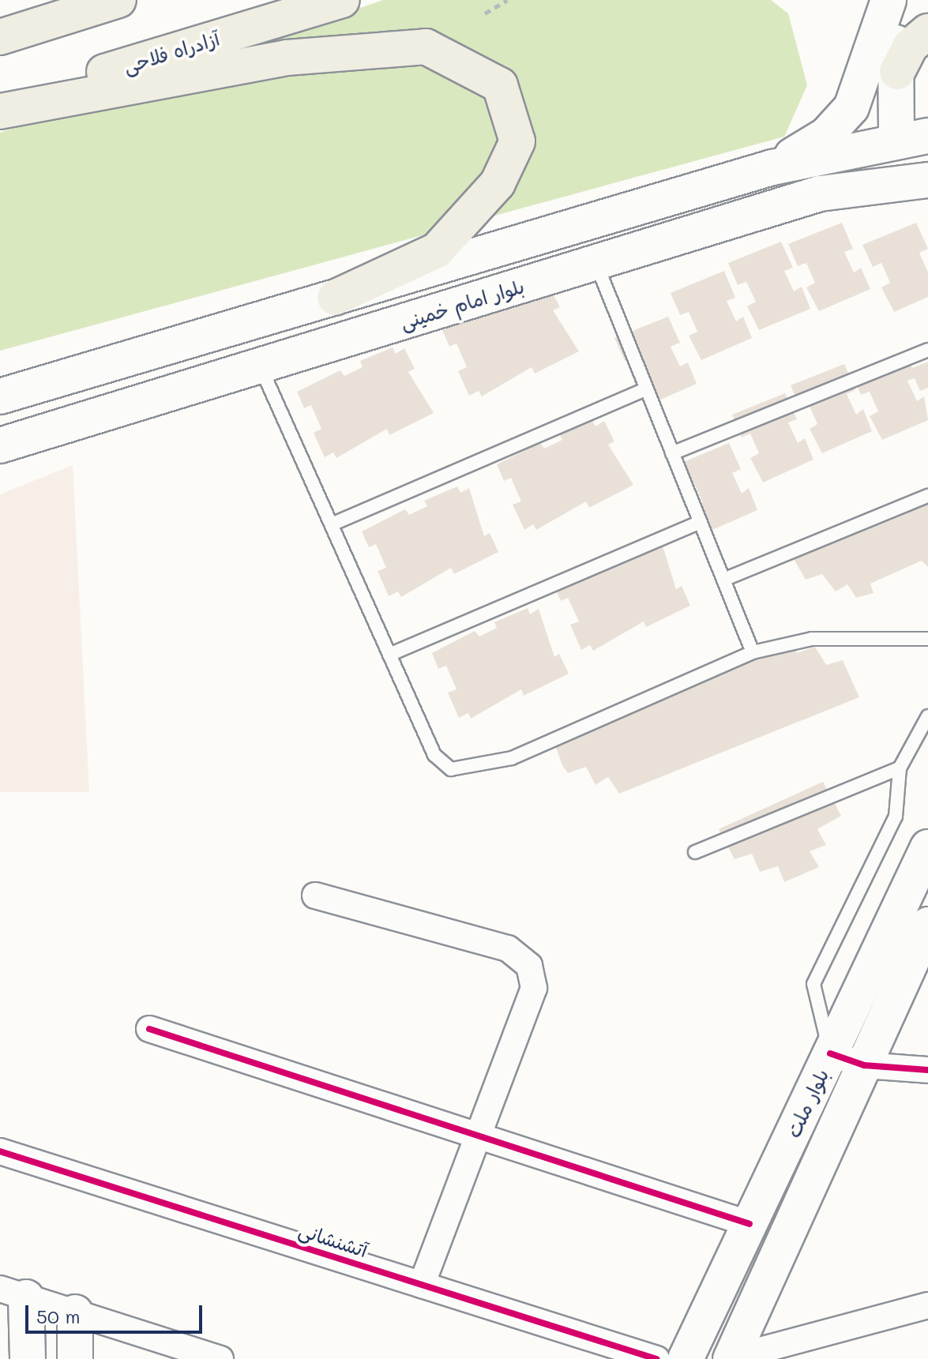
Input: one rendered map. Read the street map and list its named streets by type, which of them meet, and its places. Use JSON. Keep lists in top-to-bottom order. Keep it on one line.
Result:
{"streets":{"highway":["آزادراه فلاحی"],"main road":["بلوار امام خمینی","بلوار ملت"],"street":["آتشنشانی"]},"scale_bar":"50 m"}
